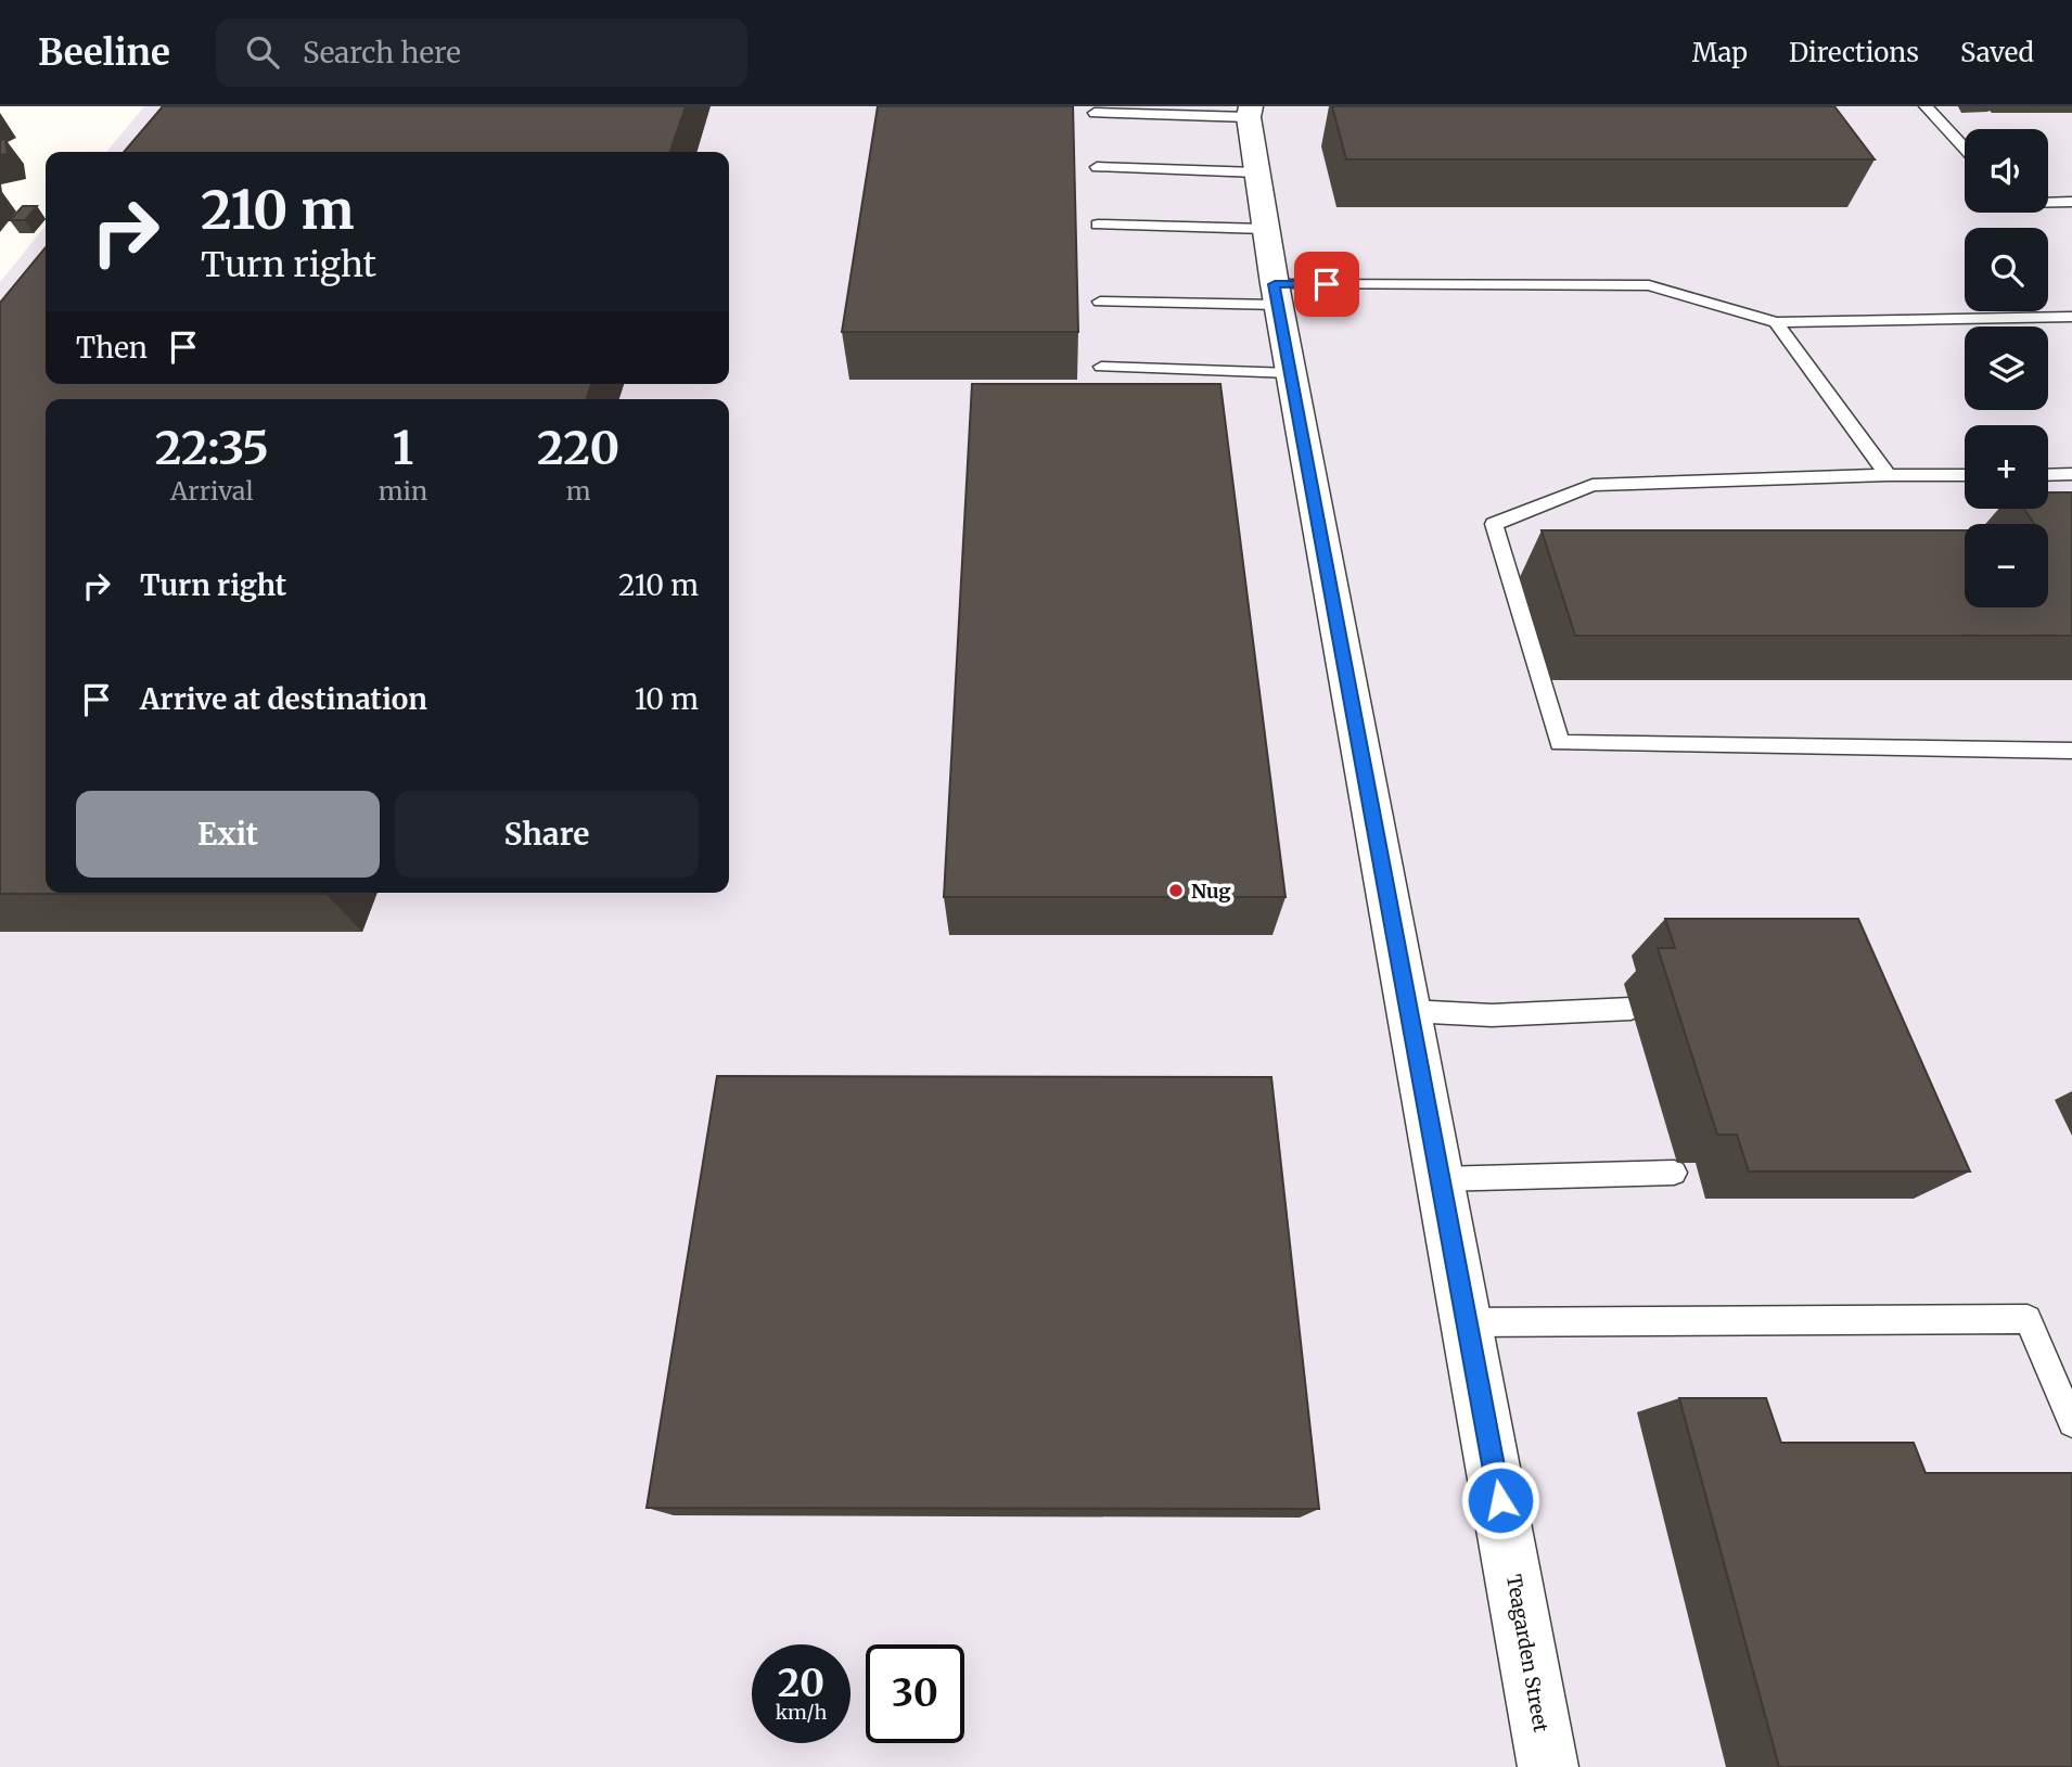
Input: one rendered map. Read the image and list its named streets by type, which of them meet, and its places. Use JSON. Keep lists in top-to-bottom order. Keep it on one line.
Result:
{"streets":{"street":["Teagarden Street"]},"places":["Nug"],"page":{"header":"Beeline","search":"Search here","nav":["Map","Directions","Saved"],"map_buttons":["+","−"],"turn":["210 m","Turn right"],"then":"Then","eta":["22:35","Arrival","1","min","220","m"],"list":[{"name":"Turn right","value":"210 m"},{"name":"Arrive at destination","value":"10 m"}],"buttons":["Exit","Share"],"speed":"20 km/h","limit":"30"}}
